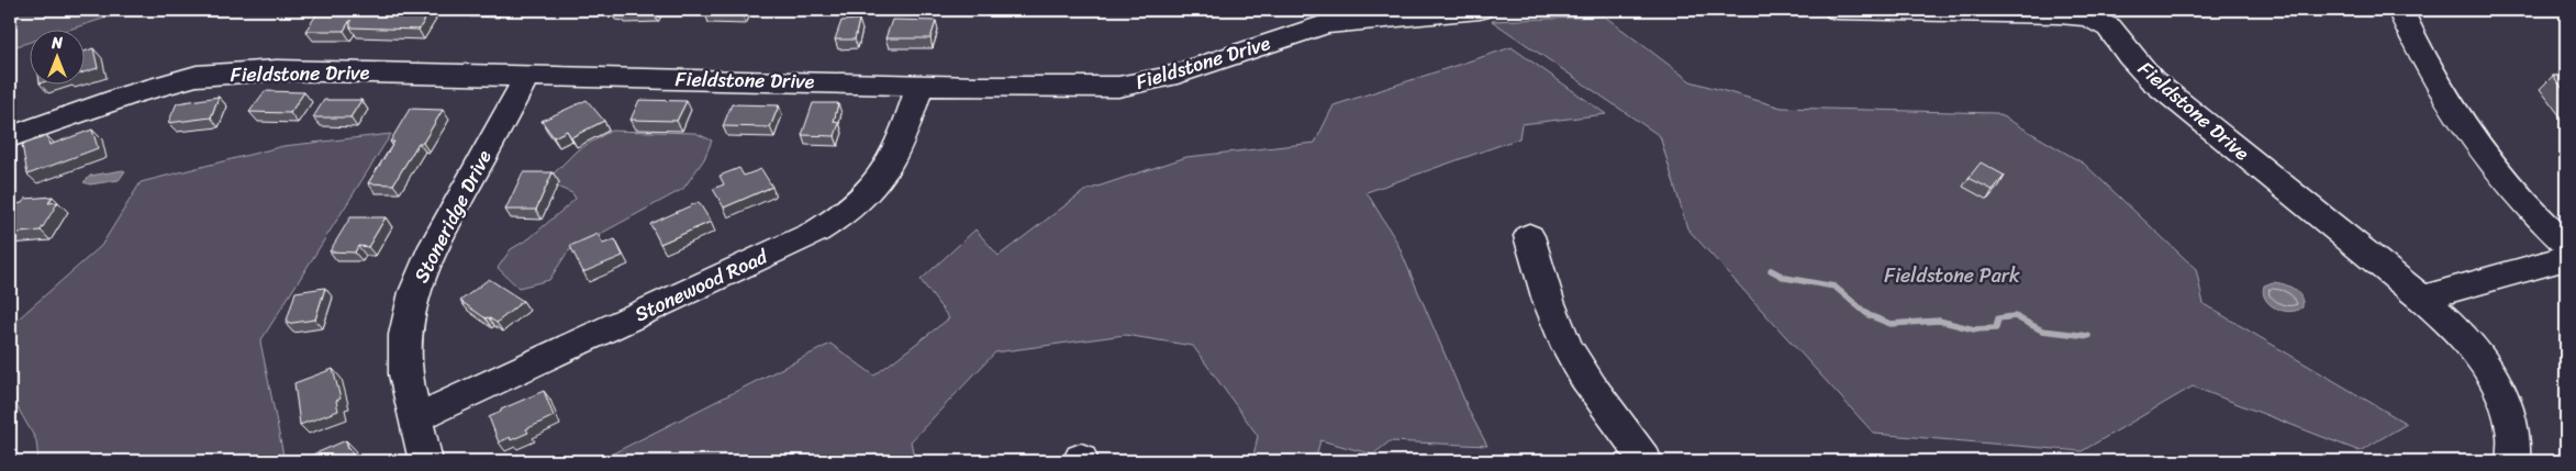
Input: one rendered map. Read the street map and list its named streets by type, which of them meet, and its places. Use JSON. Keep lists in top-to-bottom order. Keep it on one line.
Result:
{"streets":{"street":["Fieldstone Drive","Stoneridge Drive","Stonewood Road"]},"crossings":[["Fieldstone Drive","Stoneridge Drive"],["Fieldstone Drive","Stonewood Road"],["Stoneridge Drive","Stonewood Road"]],"parks":["Fieldstone Park"],"north":"top"}
